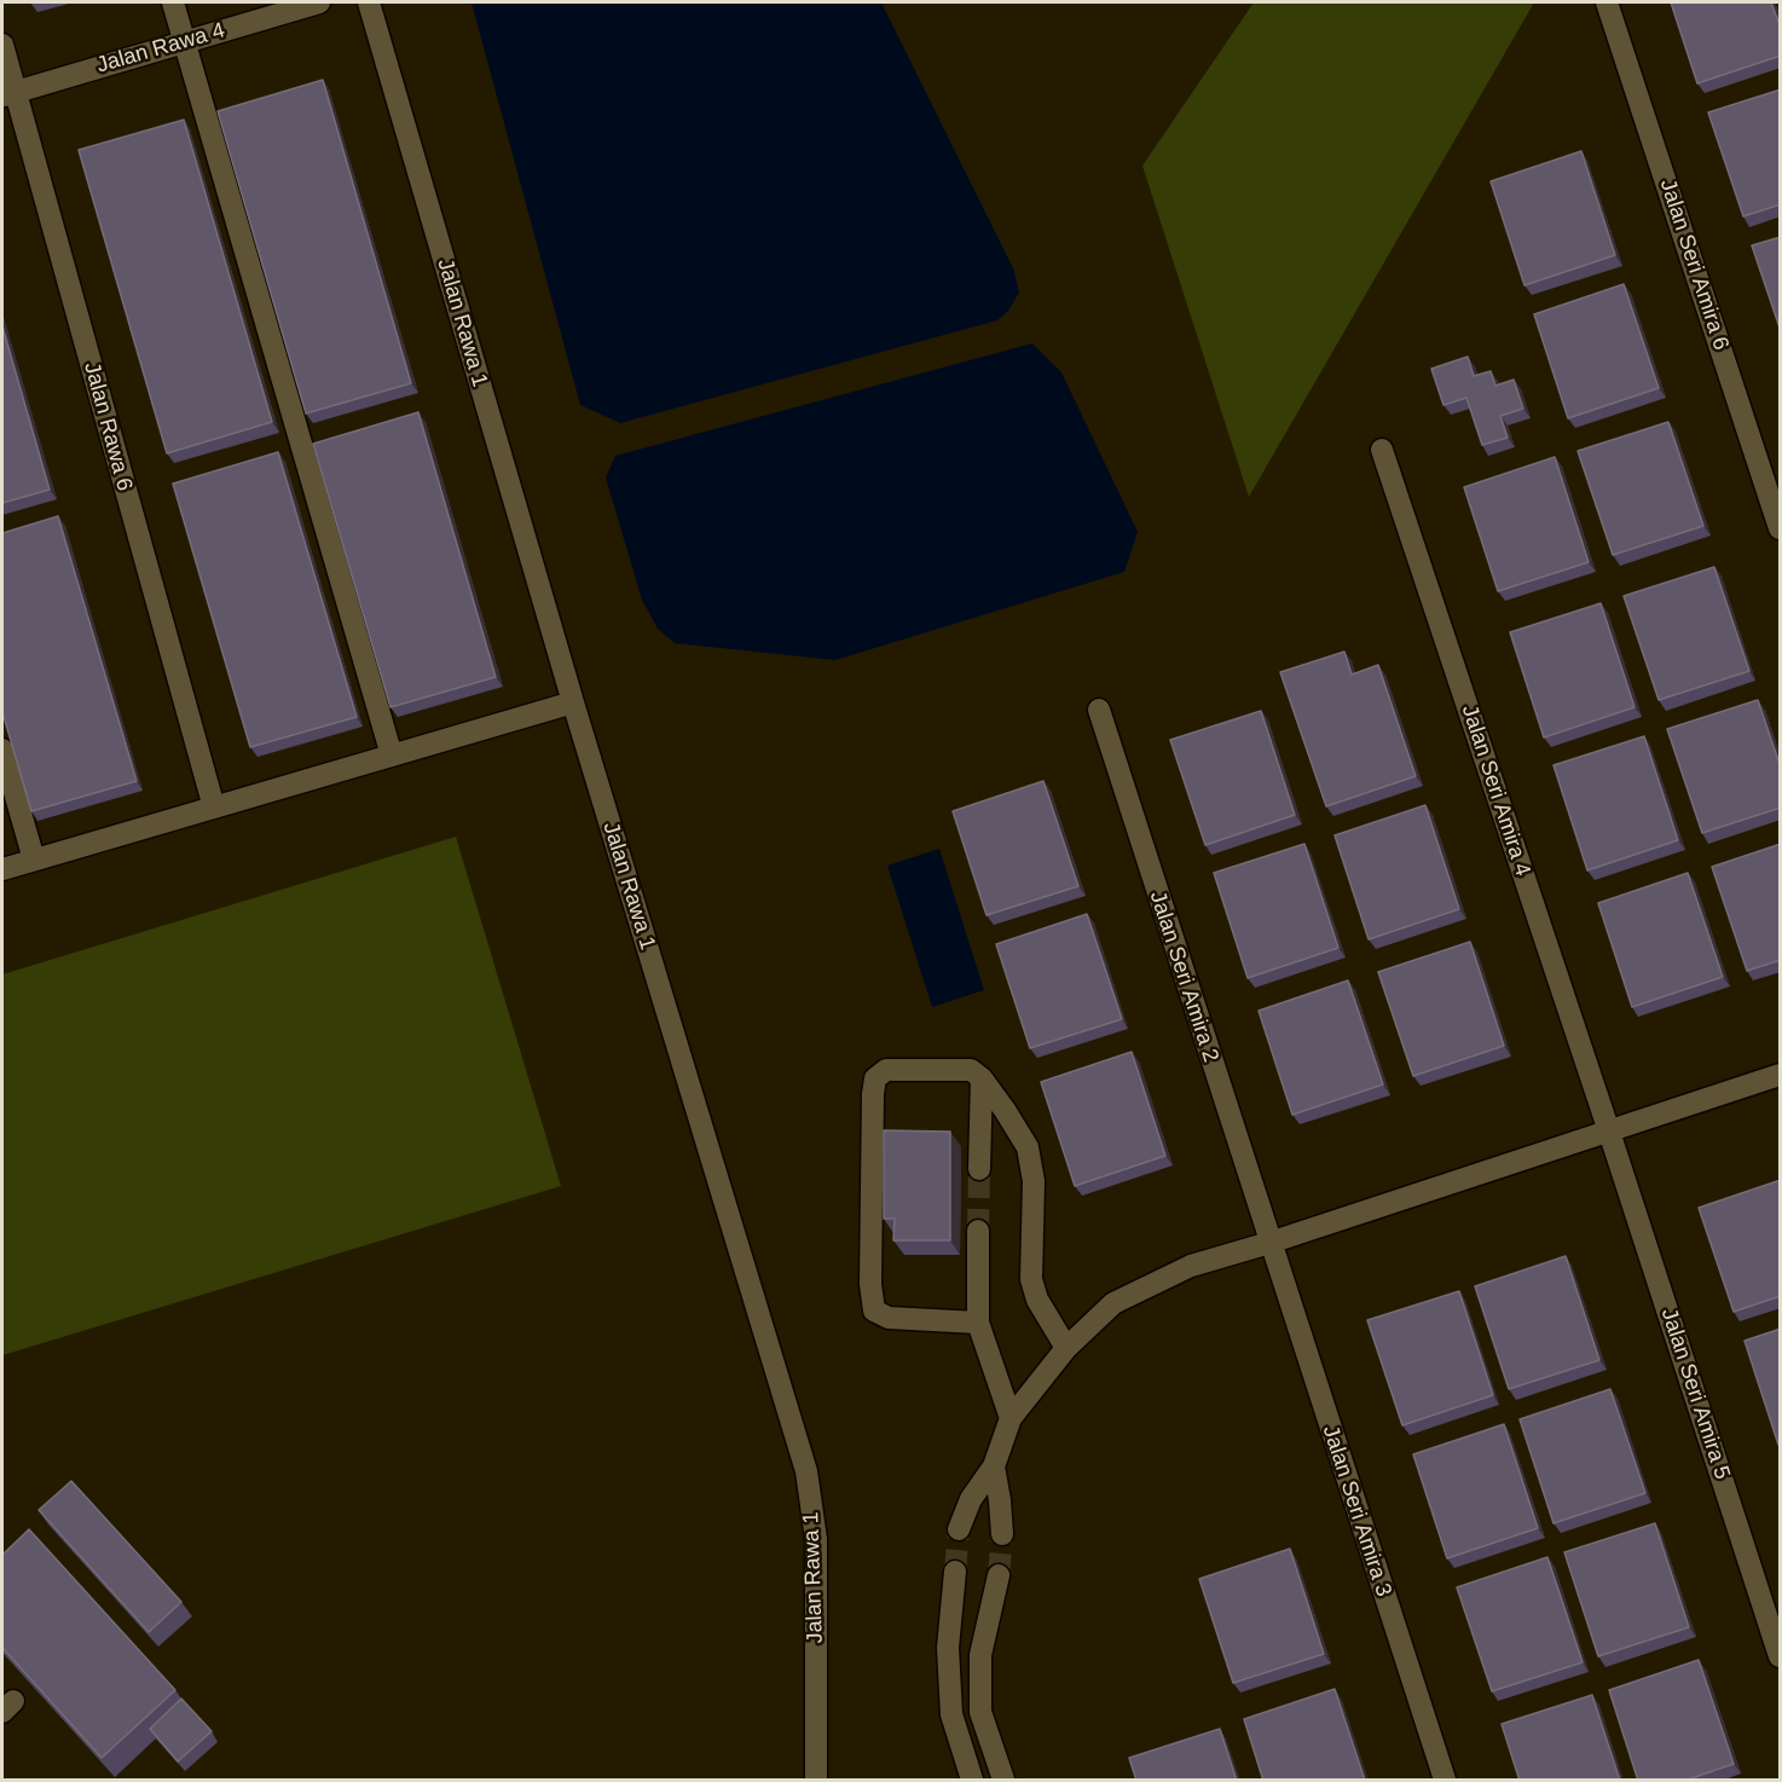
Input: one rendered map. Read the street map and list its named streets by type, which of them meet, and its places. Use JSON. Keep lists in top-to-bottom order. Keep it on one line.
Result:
{"streets":{"street":["Jalan Rawa 4","Jalan Seri Amira 6","Jalan Rawa 1","Jalan Rawa 6","Jalan Seri Amira 4","Jalan Seri Amira 2","Jalan Seri Amira 5","Jalan Seri Amira 3"]},"crossings":[["Jalan Rawa 4","Jalan Rawa 6"],["Jalan Seri Amira 4","Jalan Seri Amira 5"],["Jalan Seri Amira 2","Jalan Seri Amira 3"]]}
